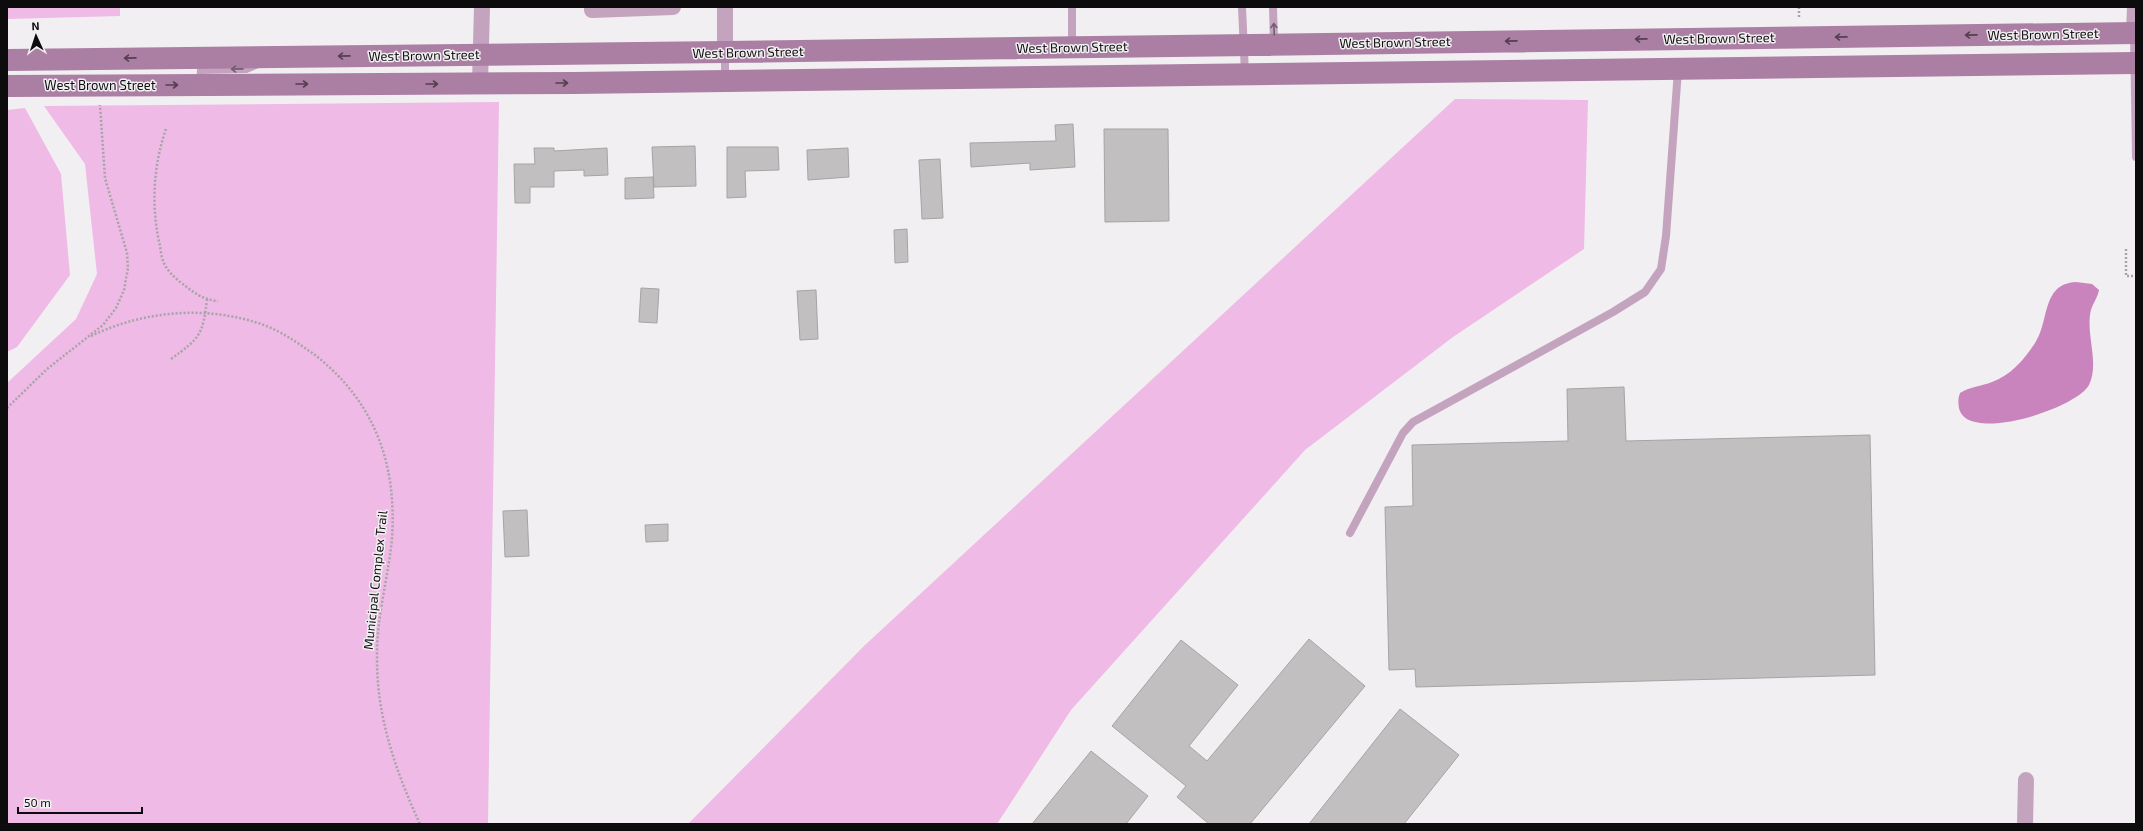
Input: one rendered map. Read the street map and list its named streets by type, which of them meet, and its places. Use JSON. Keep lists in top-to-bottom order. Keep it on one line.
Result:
{"streets":{"main road":["West Brown Street"],"path":["Municipal Complex Trail"]},"scale_bar":"50 m","north":"top"}
